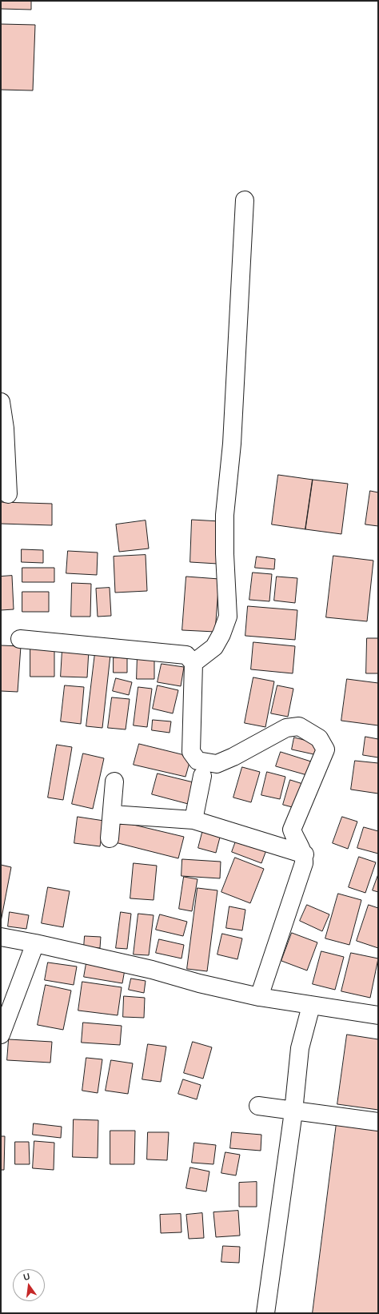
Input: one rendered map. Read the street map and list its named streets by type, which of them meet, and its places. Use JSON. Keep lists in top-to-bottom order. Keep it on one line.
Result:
{"north":"top"}
